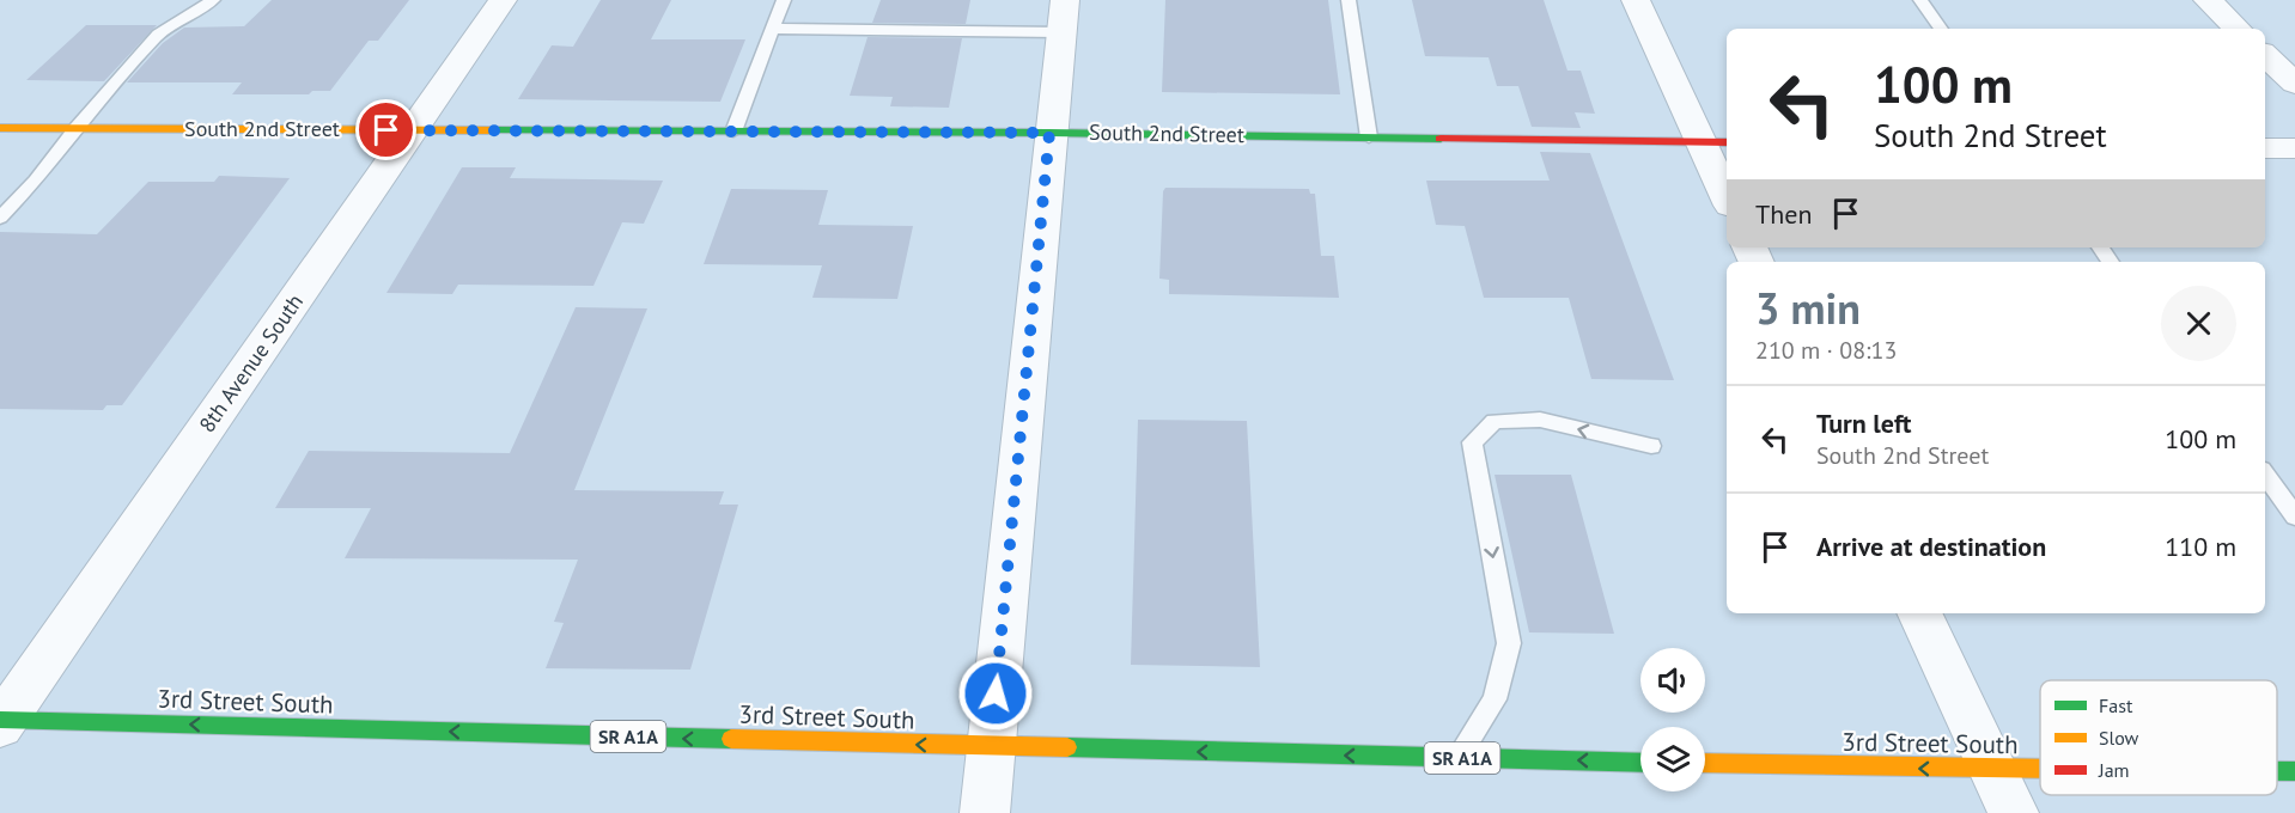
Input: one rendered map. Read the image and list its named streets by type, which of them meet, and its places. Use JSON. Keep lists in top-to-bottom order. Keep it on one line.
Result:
{"streets":{"street":["South 2nd Street","8th Avenue South","3rd Street South","SR A1A"]},"crossings":[["South 2nd Street","8th Avenue South"],["8th Avenue South","3rd Street South"]],"one_way":["3rd Street South"],"legend":["Fast","Slow","Jam"],"page":{"turn":["100 m","South 2nd Street"],"then":"Then","heading":["3 min","210 m · 08:13"],"list":[{"name":"Turn left","note":"South 2nd Street","value":"100 m"},{"name":"Arrive at destination","value":"110 m"}]}}
